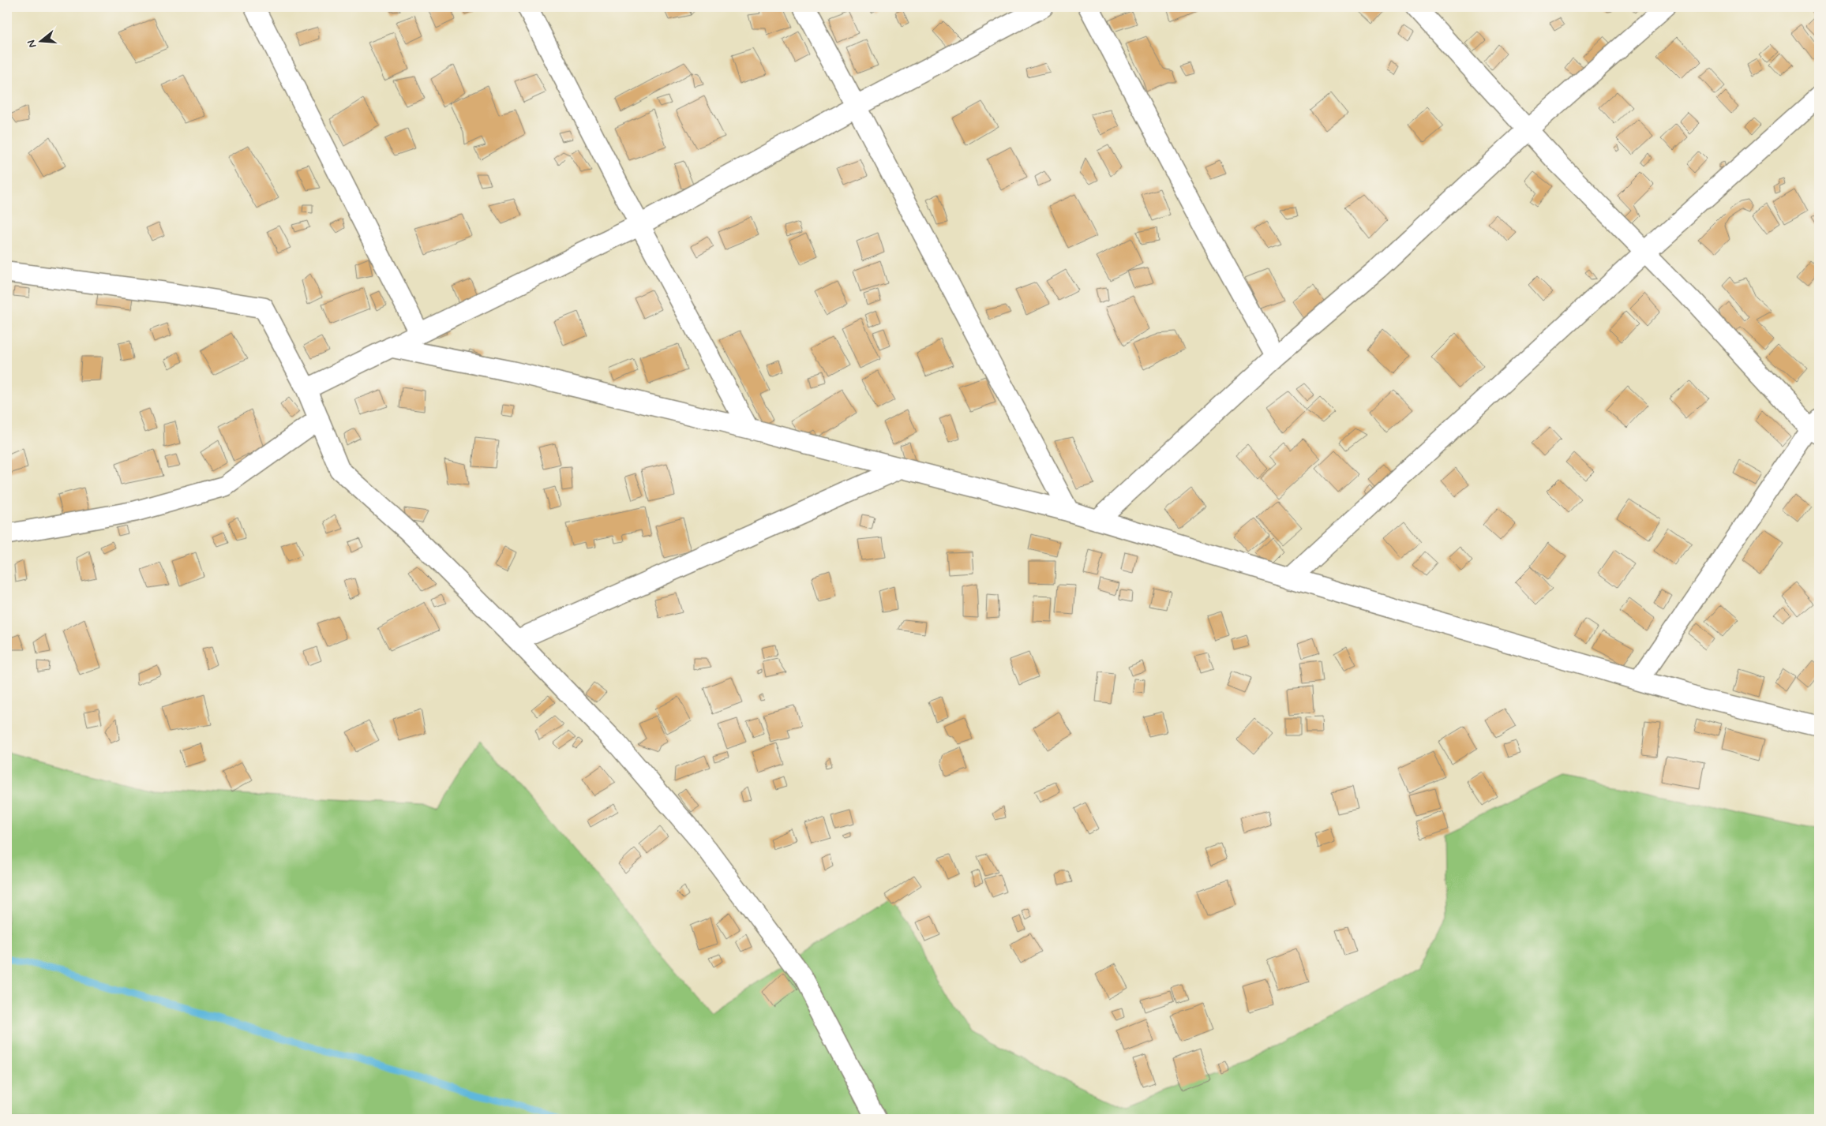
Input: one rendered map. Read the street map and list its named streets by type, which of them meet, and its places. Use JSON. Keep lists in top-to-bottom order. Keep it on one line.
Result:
{"north":"left"}
